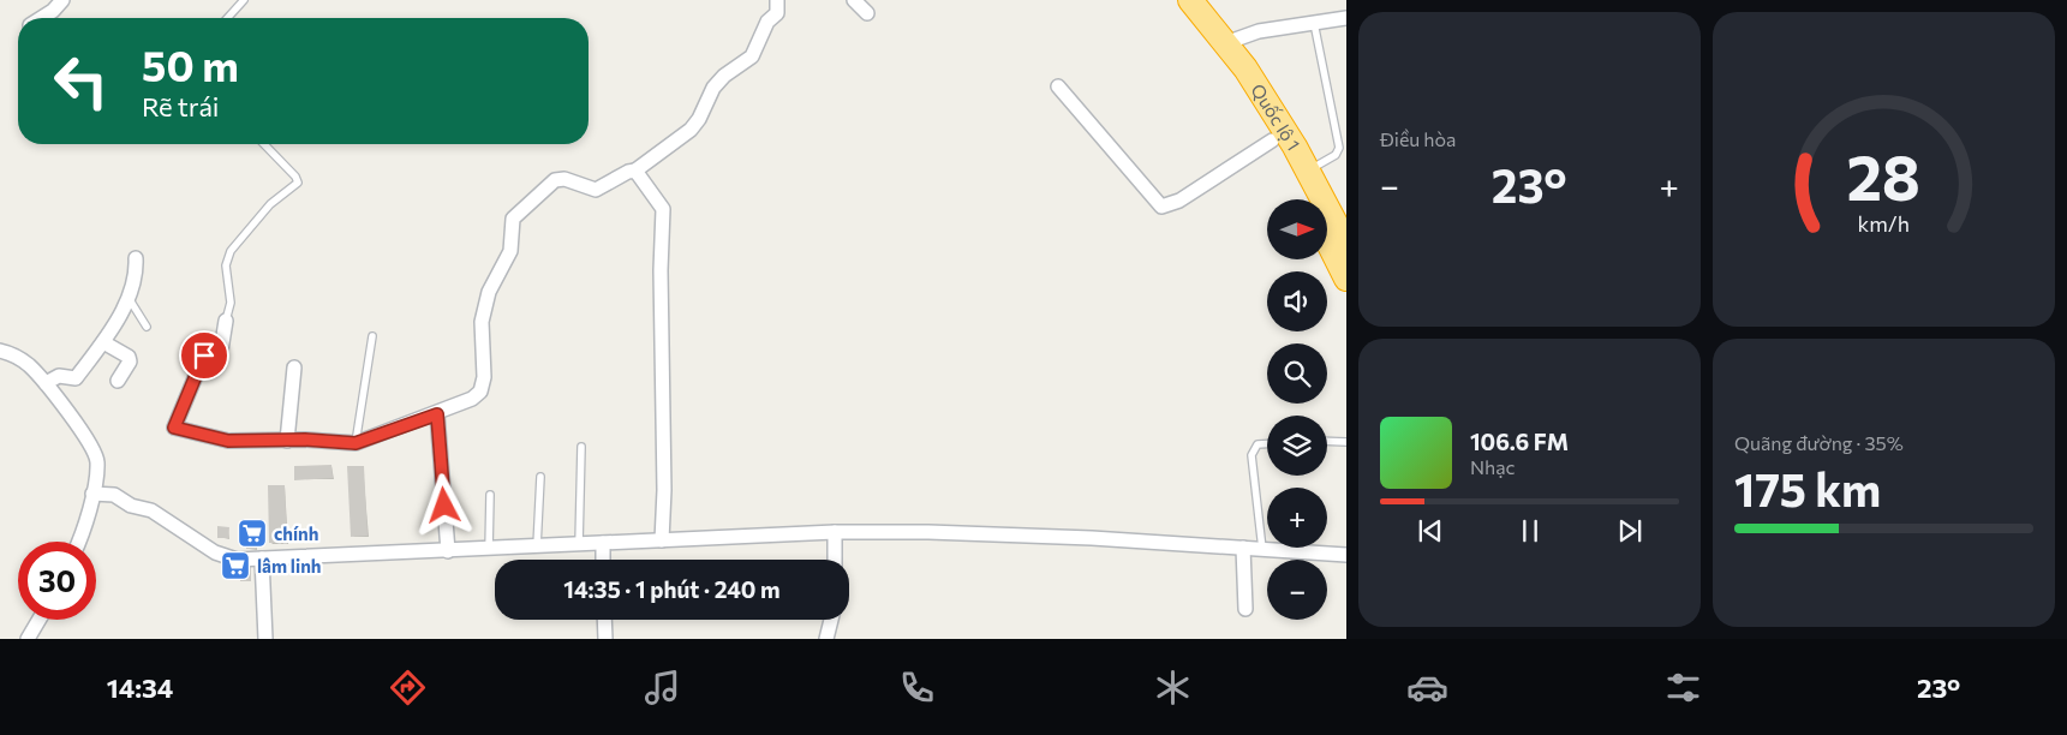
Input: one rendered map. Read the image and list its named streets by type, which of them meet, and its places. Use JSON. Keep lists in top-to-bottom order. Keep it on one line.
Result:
{"streets":{"highway":["Quốc lộ 1"]},"places":{"supermarket":["chính","lâm linh"]},"north":"right","page":{"tile":["Điều hòa",["Quãng đường · 35%","175 km"]],"turn":["50 m","Rẽ trái"],"heat":["−","23°","+"],"map_buttons":["+","−"],"song":["106.6 FM","Nhạc"],"limit":"30","trip":"14:35 · 1 phút · 240 m","tabs":["14:34","23°"],"gauge":["28","km/h"]}}
